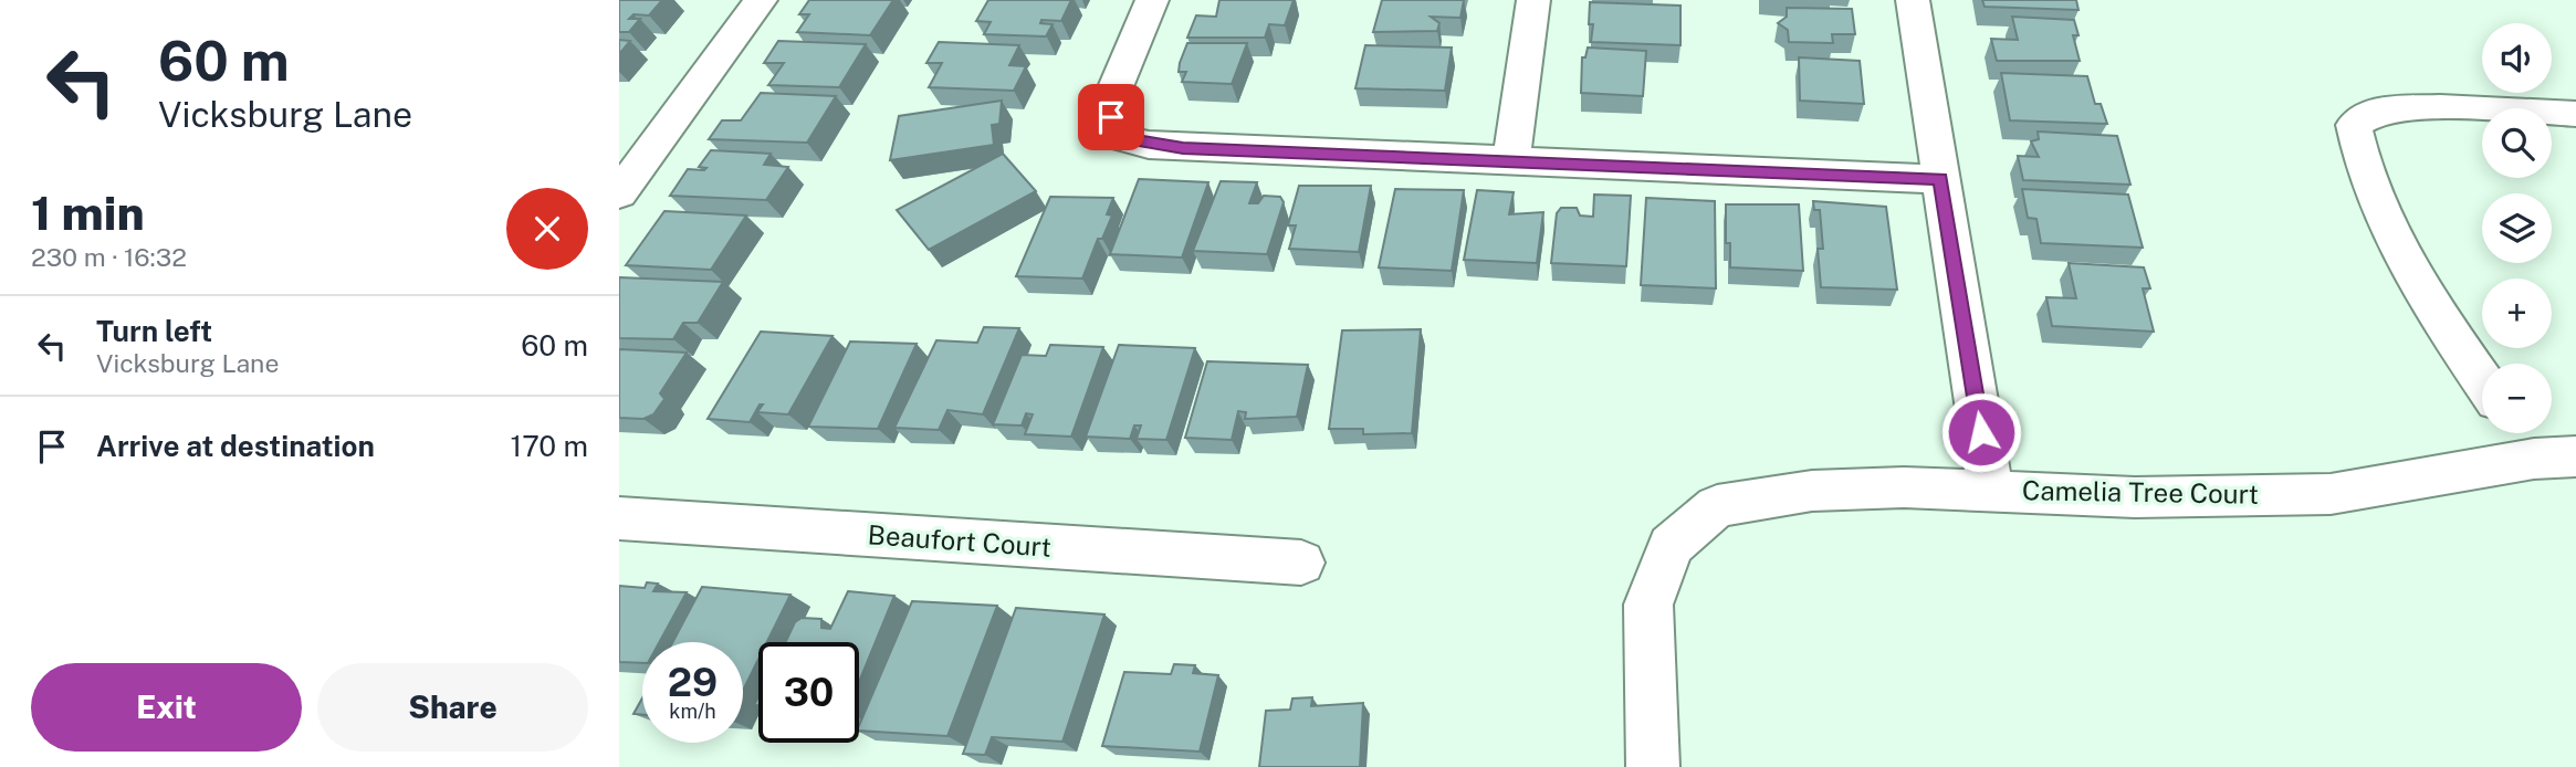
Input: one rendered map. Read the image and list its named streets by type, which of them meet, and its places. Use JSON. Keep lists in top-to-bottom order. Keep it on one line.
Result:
{"streets":{"street":["Camelia Tree Court","Beaufort Court"]},"page":{"turn":["60 m","Vicksburg Lane"],"map_buttons":["+","−"],"heading":["1 min","230 m · 16:32"],"list":[{"name":"Turn left","note":"Vicksburg Lane","value":"60 m"},{"name":"Arrive at destination","value":"170 m"}],"speed":"29 km/h","limit":"30","buttons":["Exit","Share"]}}
